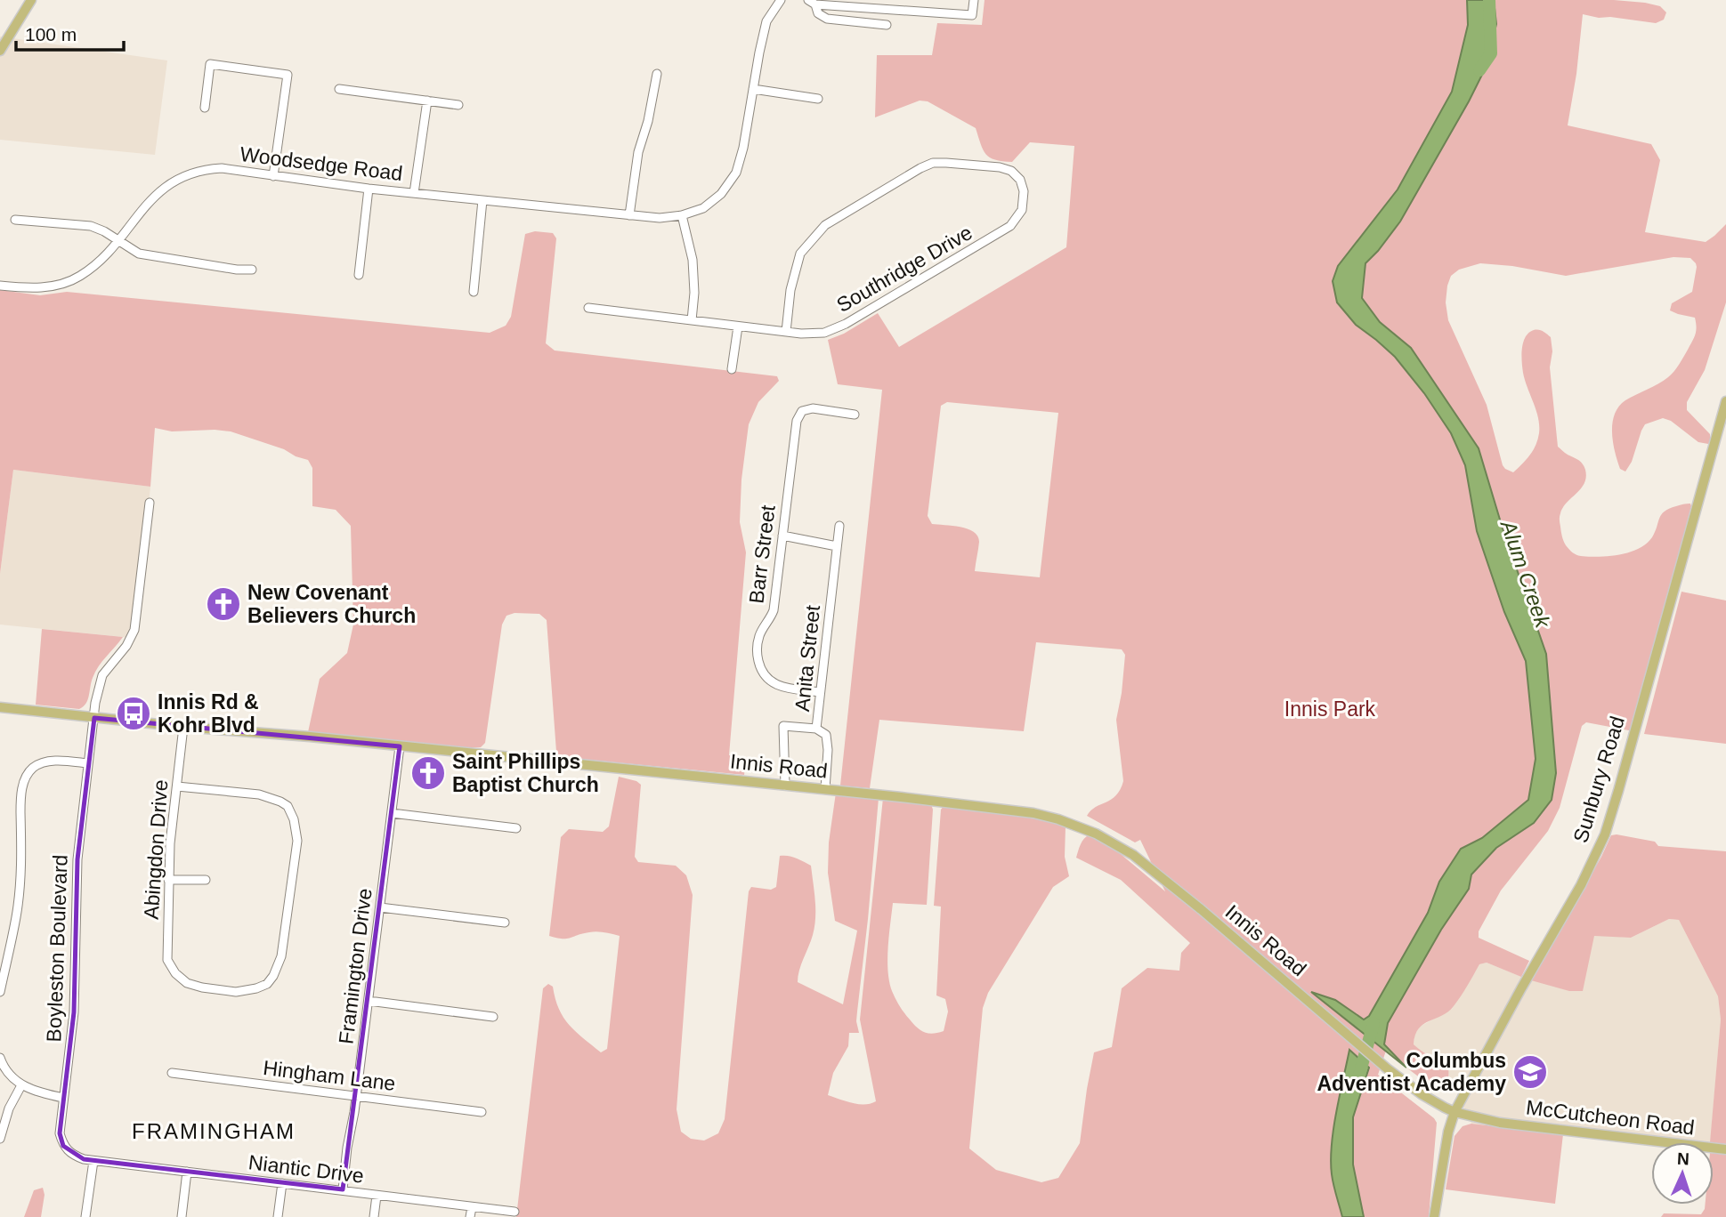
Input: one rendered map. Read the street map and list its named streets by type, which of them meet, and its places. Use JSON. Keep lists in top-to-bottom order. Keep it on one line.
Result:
{"streets":{"main road":["Innis Road","Sunbury Road","McCutcheon Road"],"street":["Woodsedge Road","Southridge Drive","Barr Street","Anita Street","Abingdon Drive","Boyleston Boulevard","Framington Drive","Hingham Lane","Niantic Drive"]},"crossings":[["Barr Street","Anita Street"],["Anita Street","Innis Road"],["Innis Road","Sunbury Road"],["Innis Road","Abingdon Drive"],["Innis Road","Boyleston Boulevard"],["Innis Road","Framington Drive"],["Innis Road","McCutcheon Road"],["Sunbury Road","McCutcheon Road"],["Boyleston Boulevard","Niantic Drive"],["Framington Drive","Hingham Lane"],["Framington Drive","Niantic Drive"]],"districts":["FRAMINGHAM"],"water":["Alum Creek"],"parks":["Innis Park"],"places":{"church":["New Covenant Believers Church","Saint Phillips Baptist Church"],"bus stop":["Innis Rd & Kohr Blvd"],"school or university":["Columbus Adventist Academy"]},"scale_bar":"100 m","north":"top"}
